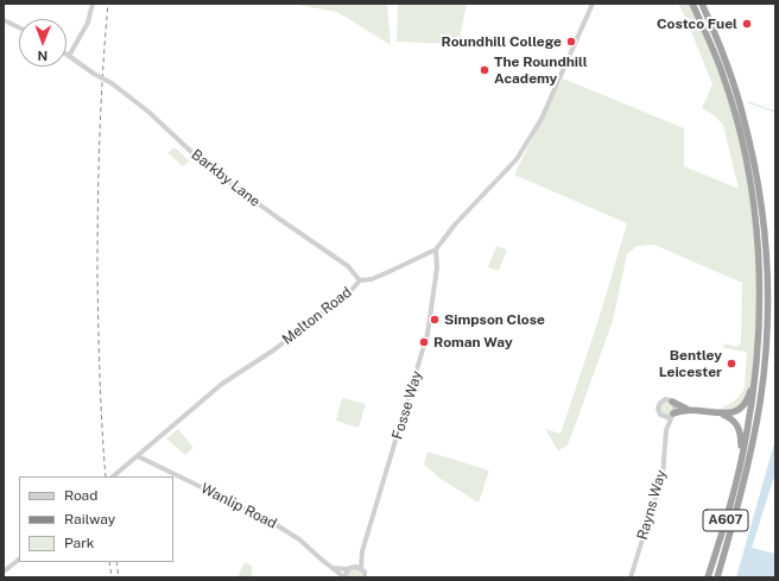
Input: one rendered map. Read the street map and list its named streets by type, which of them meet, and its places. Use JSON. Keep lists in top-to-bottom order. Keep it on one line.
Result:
{"streets":{"highway":["A607"],"street":["Barkby Lane","Melton Road","Fosse Way","Rayns Way","Wanlip Road"]},"crossings":[["Barkby Lane","Melton Road"],["Melton Road","Fosse Way"],["Melton Road","Wanlip Road"],["Fosse Way","Wanlip Road"]],"places":["Costco Fuel","Roundhill College","The Roundhill Academy","Simpson Close","Roman Way","Bentley Leicester"],"legend":["Road","Railway","Park"],"north":"bottom"}
